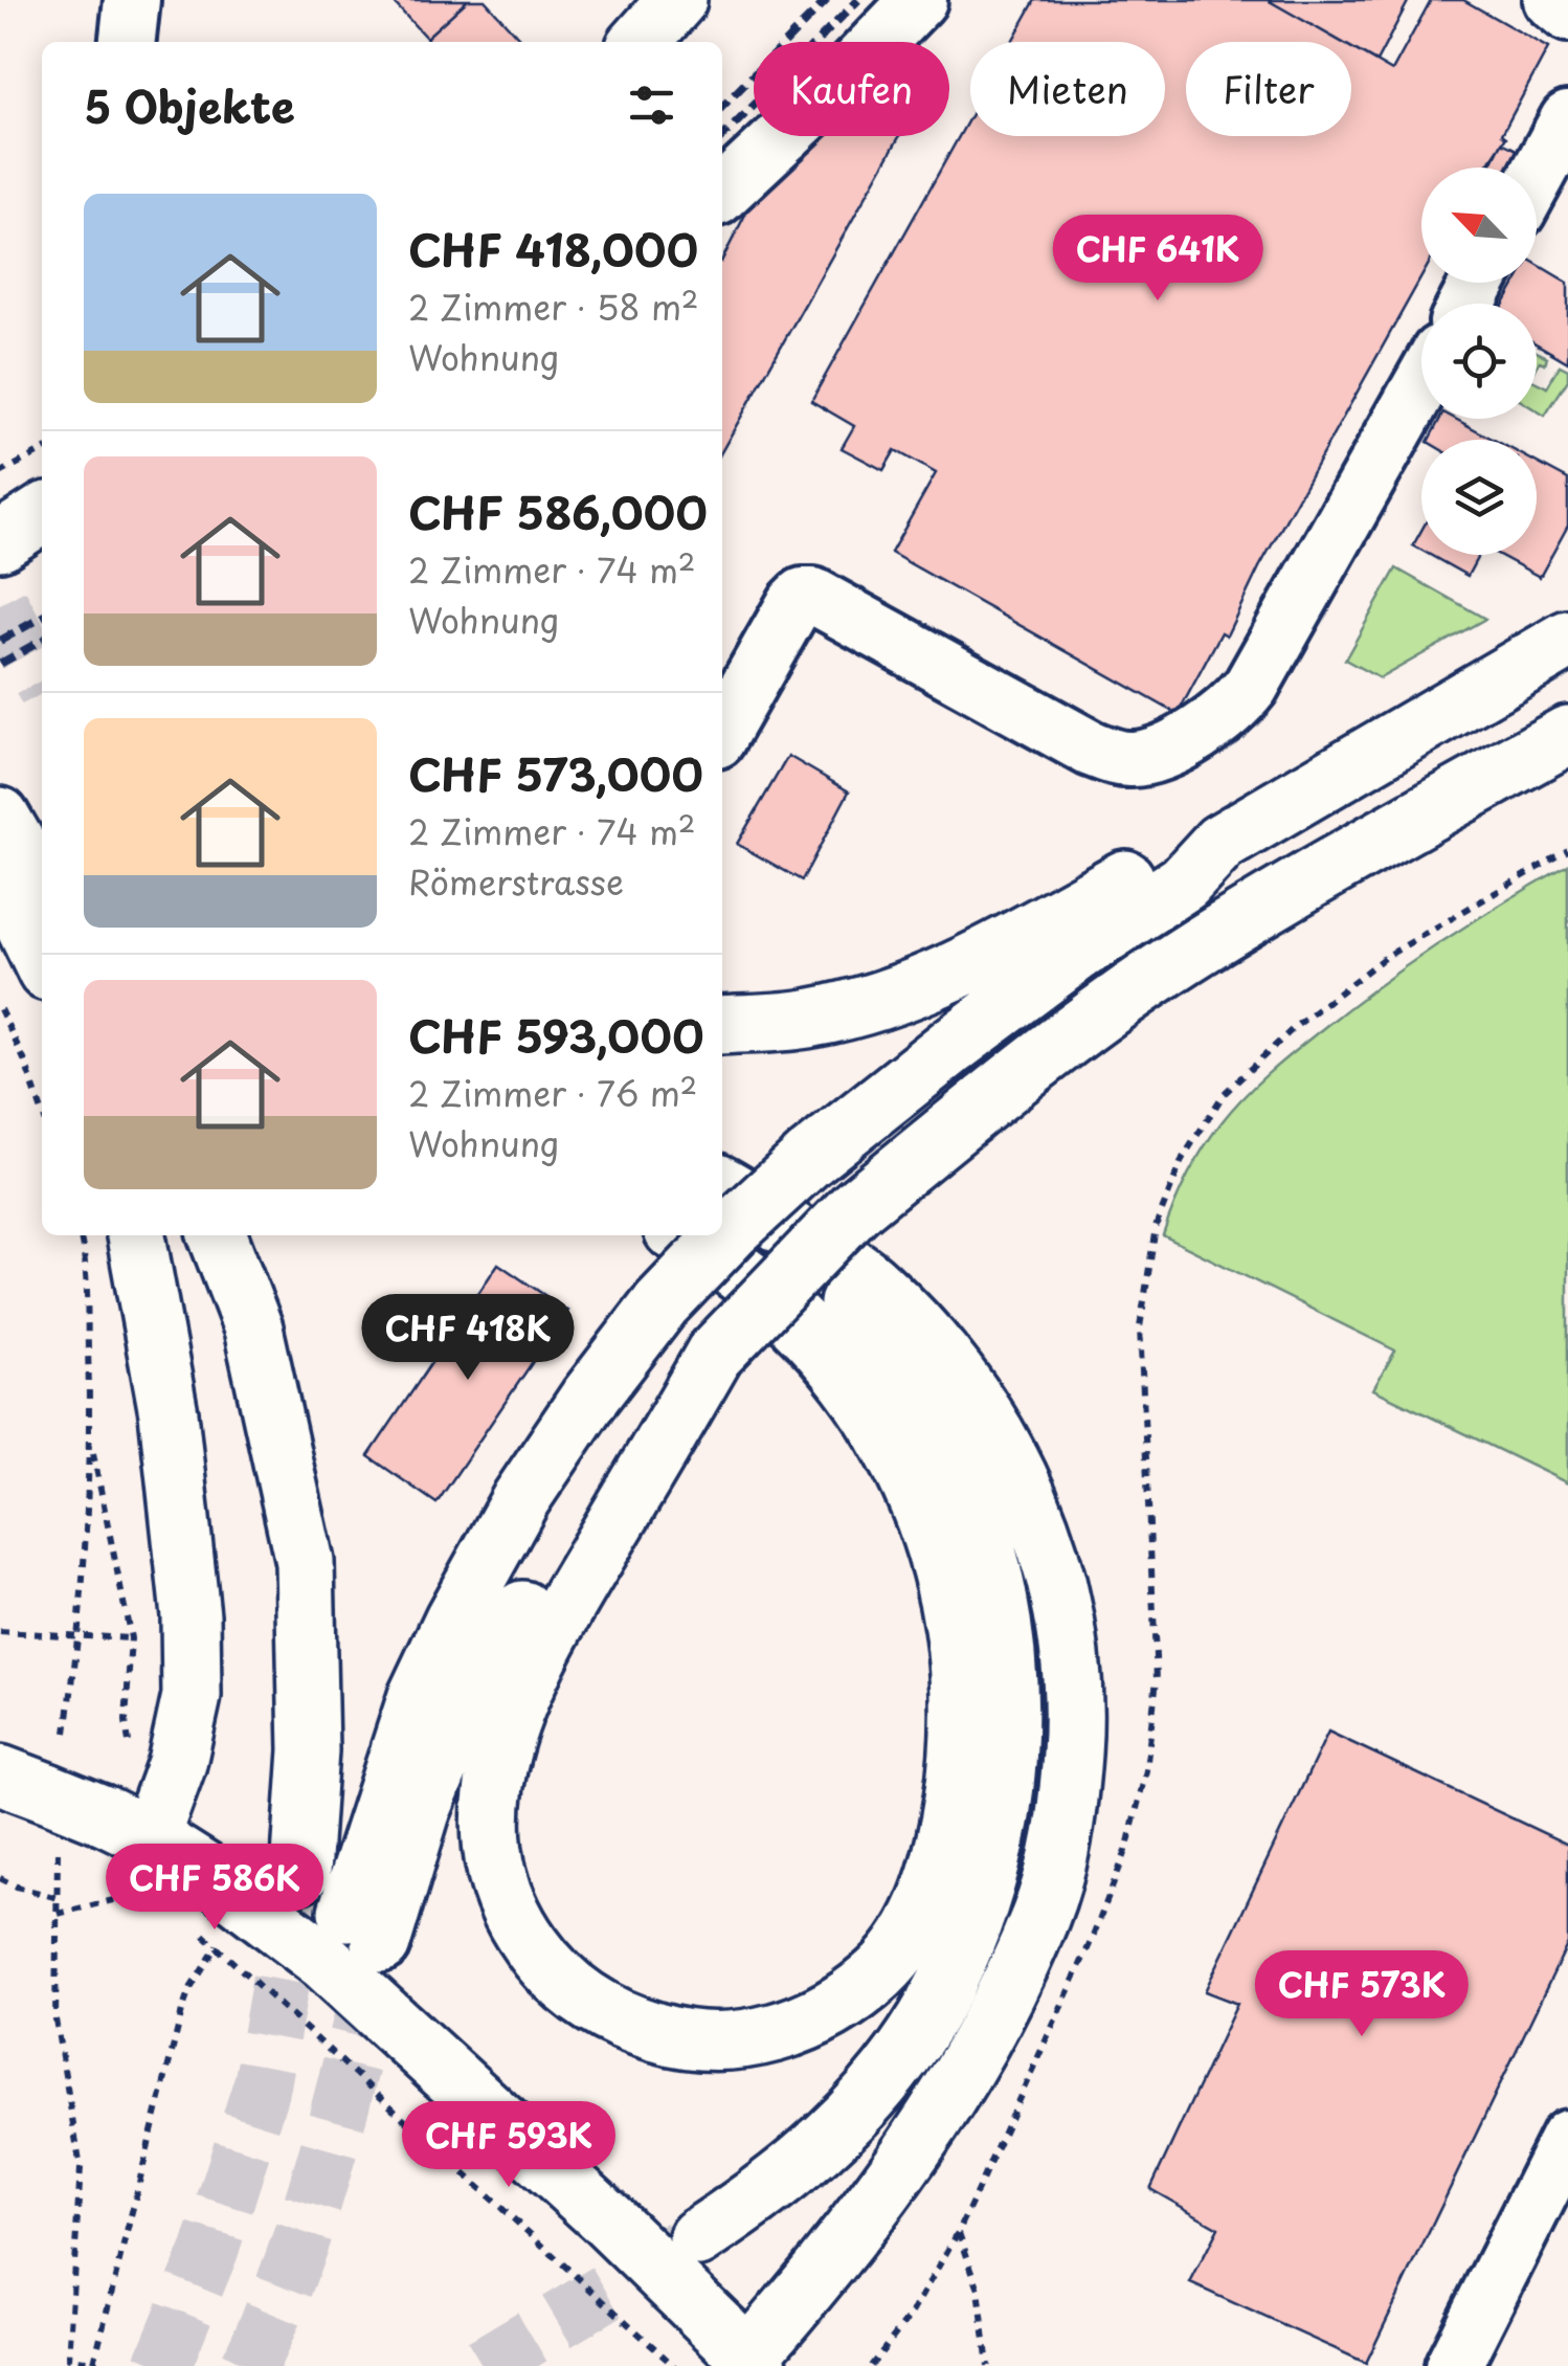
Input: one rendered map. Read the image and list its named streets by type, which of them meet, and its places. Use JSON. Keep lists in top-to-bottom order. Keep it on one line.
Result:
{"north":"top left","page":{"chip":["Kaufen","Mieten","Filter"],"heading":"5 Objekte","list":[{"name":"CHF 418,000","note":"2 Zimmer · 58 m² · Wohnung"},{"name":"CHF 586,000","note":"2 Zimmer · 74 m² · Wohnung"},{"name":"CHF 573,000","note":"2 Zimmer · 74 m² · Römerstrasse"},{"name":"CHF 593,000","note":"2 Zimmer · 76 m² · Wohnung"}],"price":["CHF 641K","CHF 418K","CHF 586K","CHF 573K","CHF 593K"]}}
